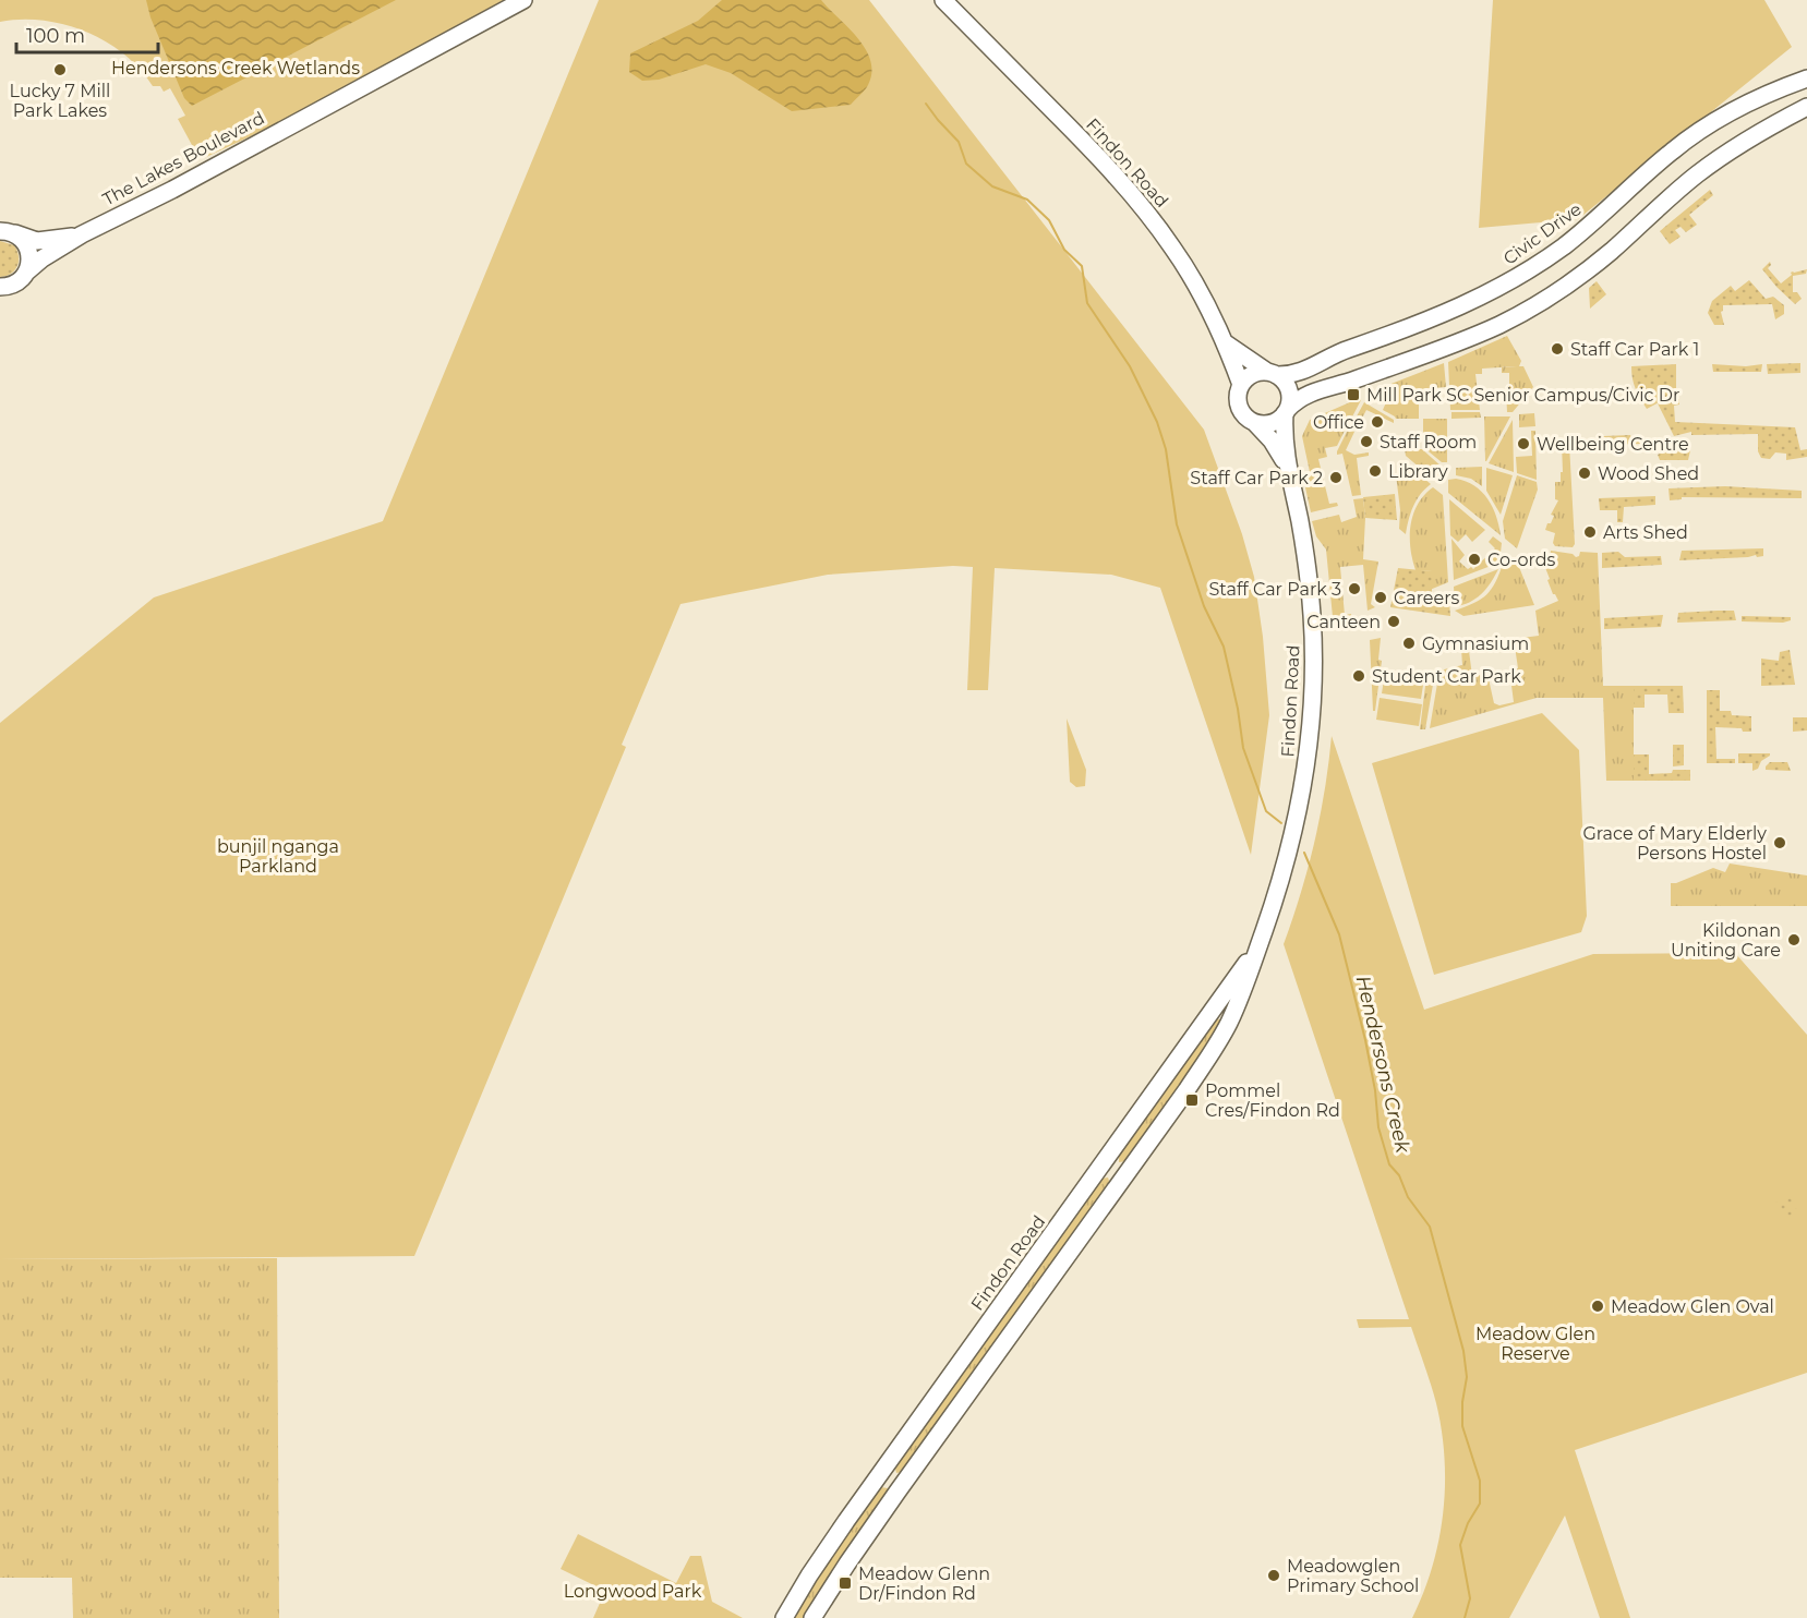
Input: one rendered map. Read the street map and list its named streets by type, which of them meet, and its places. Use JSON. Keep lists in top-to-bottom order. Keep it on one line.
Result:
{"streets":{"main road":["The Lakes Boulevard","Findon Road","Civic Drive"]},"crossings":[["Findon Road","Civic Drive"]],"water":["Hendersons Creek"],"parks":["Hendersons Creek Wetlands","bunjil nganga Parkland","Meadow Glen Reserve","Longwood Park"],"places":{"other":["Lucky 7 Mill Park Lakes","Staff Car Park 1","Office","Staff Room","Wellbeing Centre","Library","Wood Shed","Staff Car Park 2","Arts Shed","Co-ords","Staff Car Park 3","Careers","Canteen","Gymnasium","Student Car Park","Grace of Mary Elderly Persons Hostel","Kildonan Uniting Care","Meadow Glen Oval","Meadowglen Primary School"],"transit":["Mill Park SC Senior Campus/Civic Dr","Pommel Cres/Findon Rd","Meadow Glenn Dr/Findon Rd"]},"scale_bar":"100 m"}
